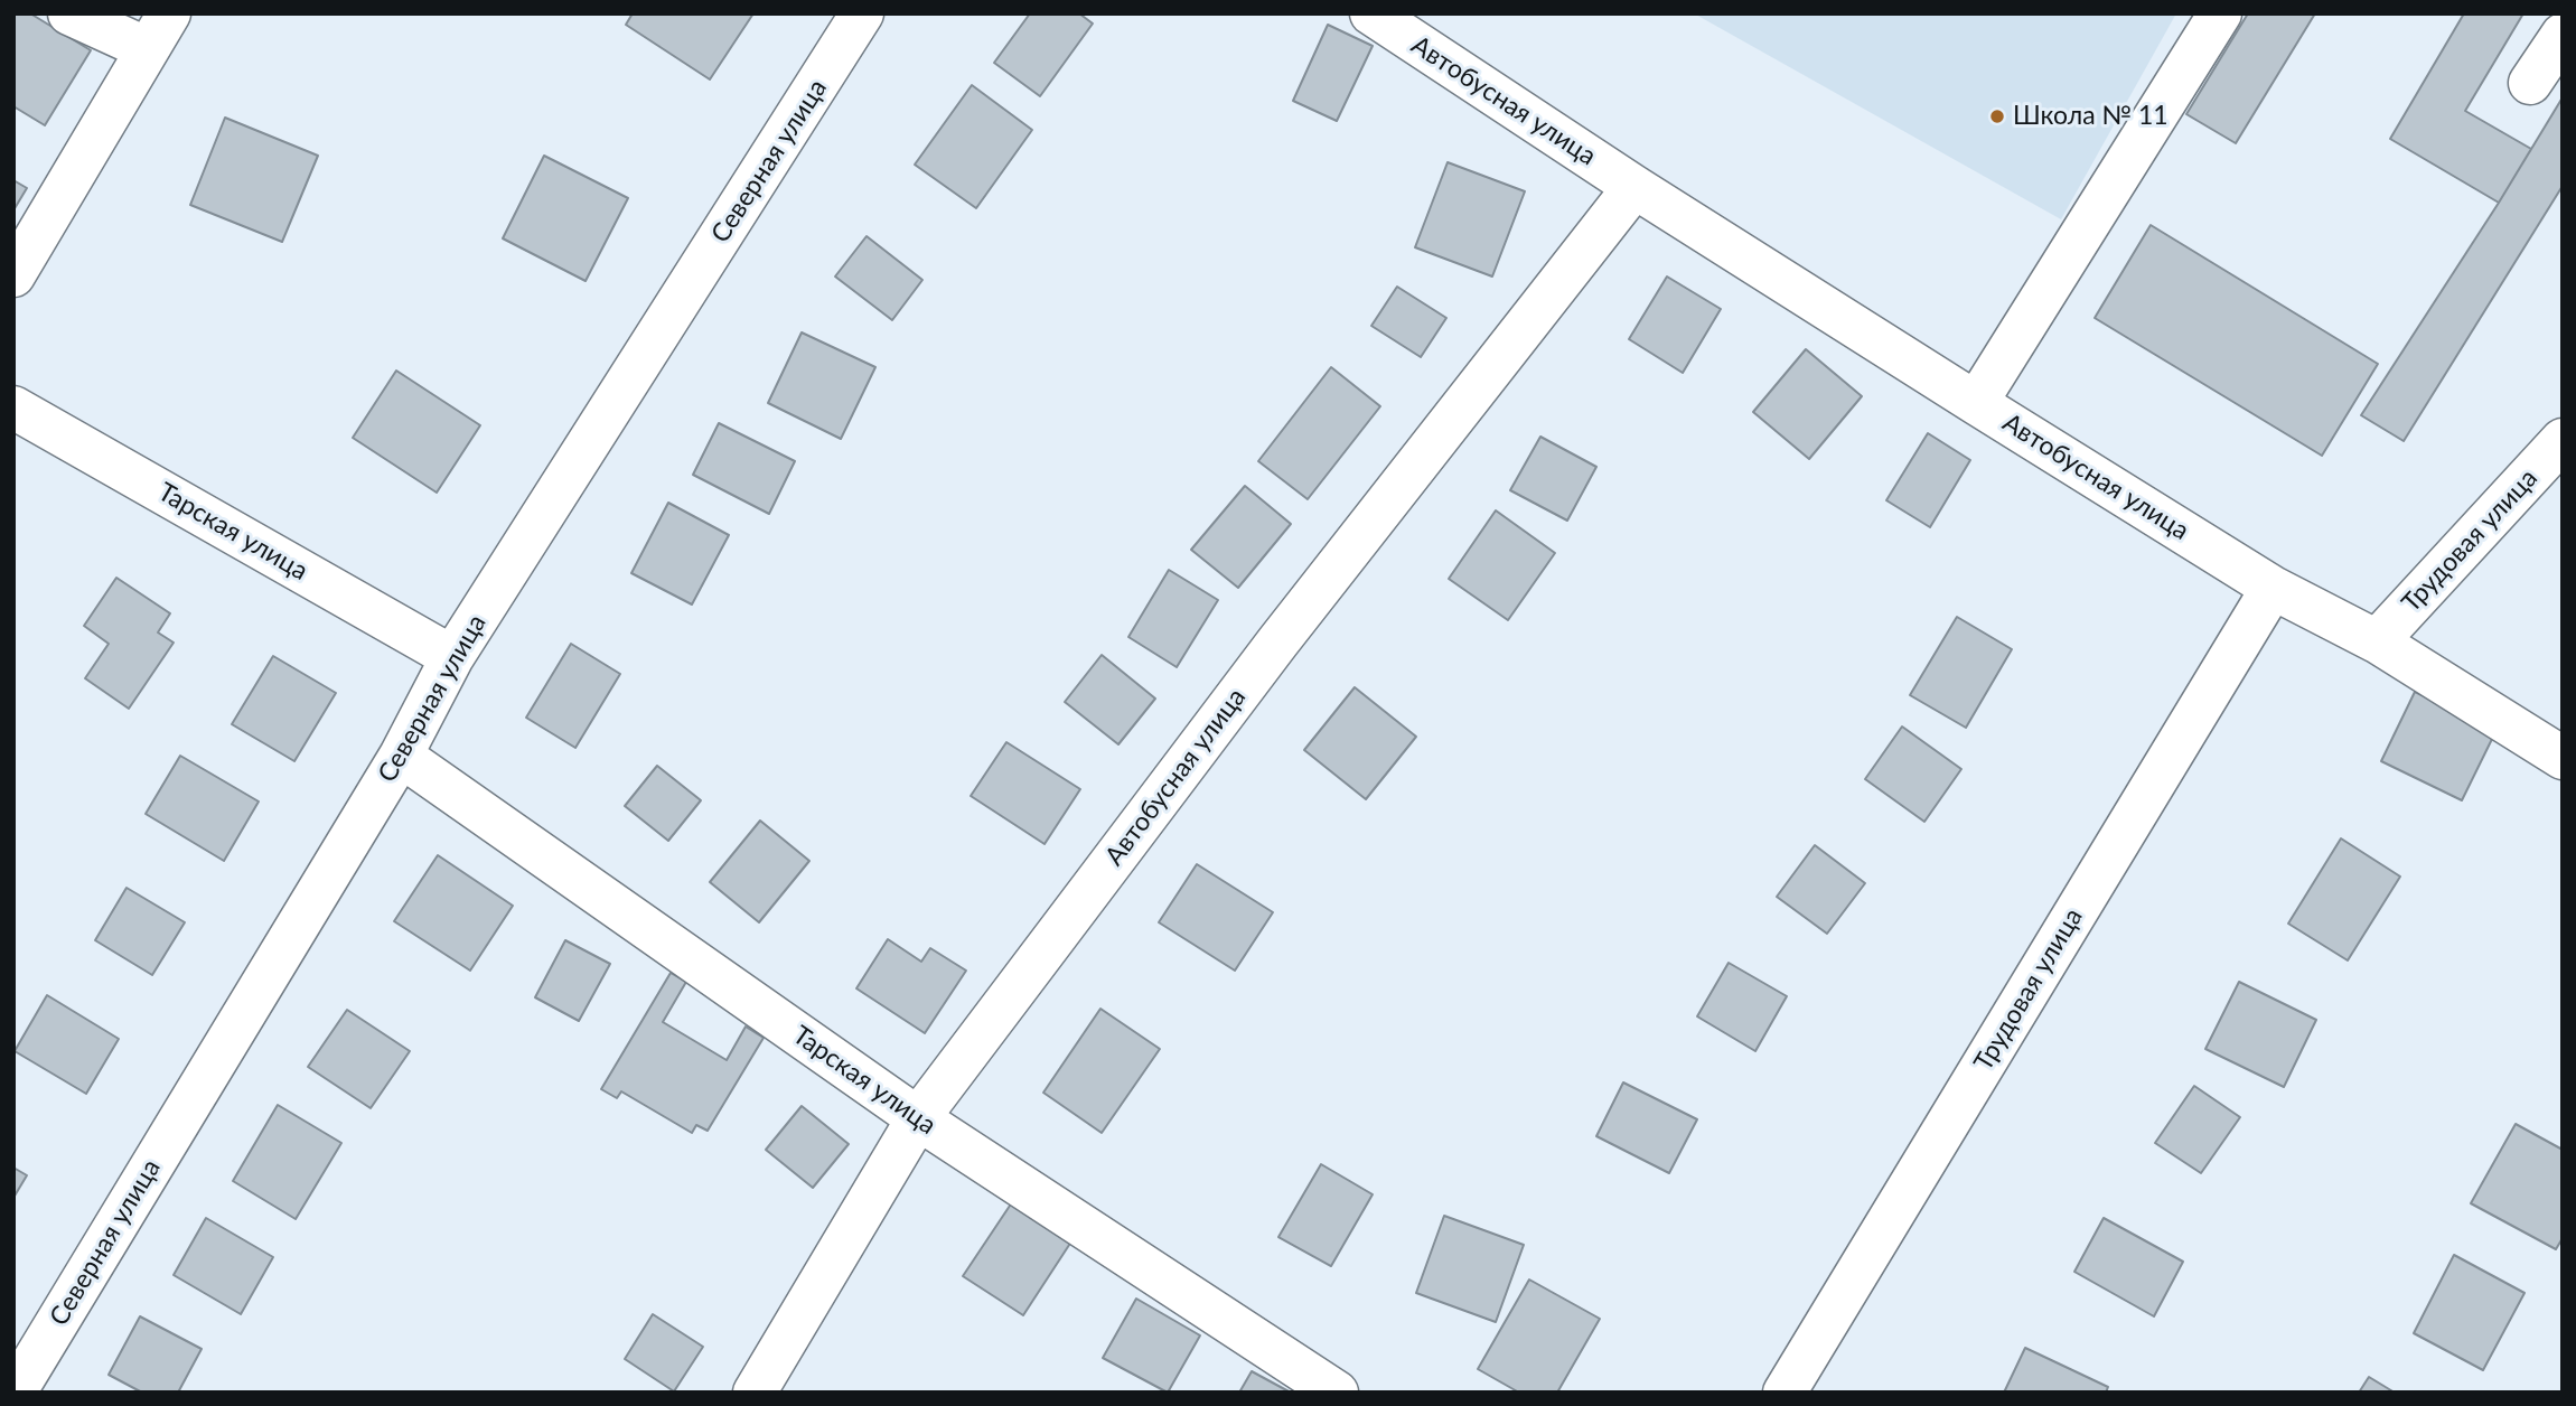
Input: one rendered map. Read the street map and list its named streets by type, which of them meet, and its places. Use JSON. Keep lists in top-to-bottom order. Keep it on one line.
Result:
{"streets":{"street":["Автобусная улица","Северная улица","Тарская улица","Трудовая улица"]},"crossings":[["Автобусная улица","Тарская улица"],["Автобусная улица","Трудовая улица"],["Северная улица","Тарская улица"]],"places":["Школа № 11"]}
